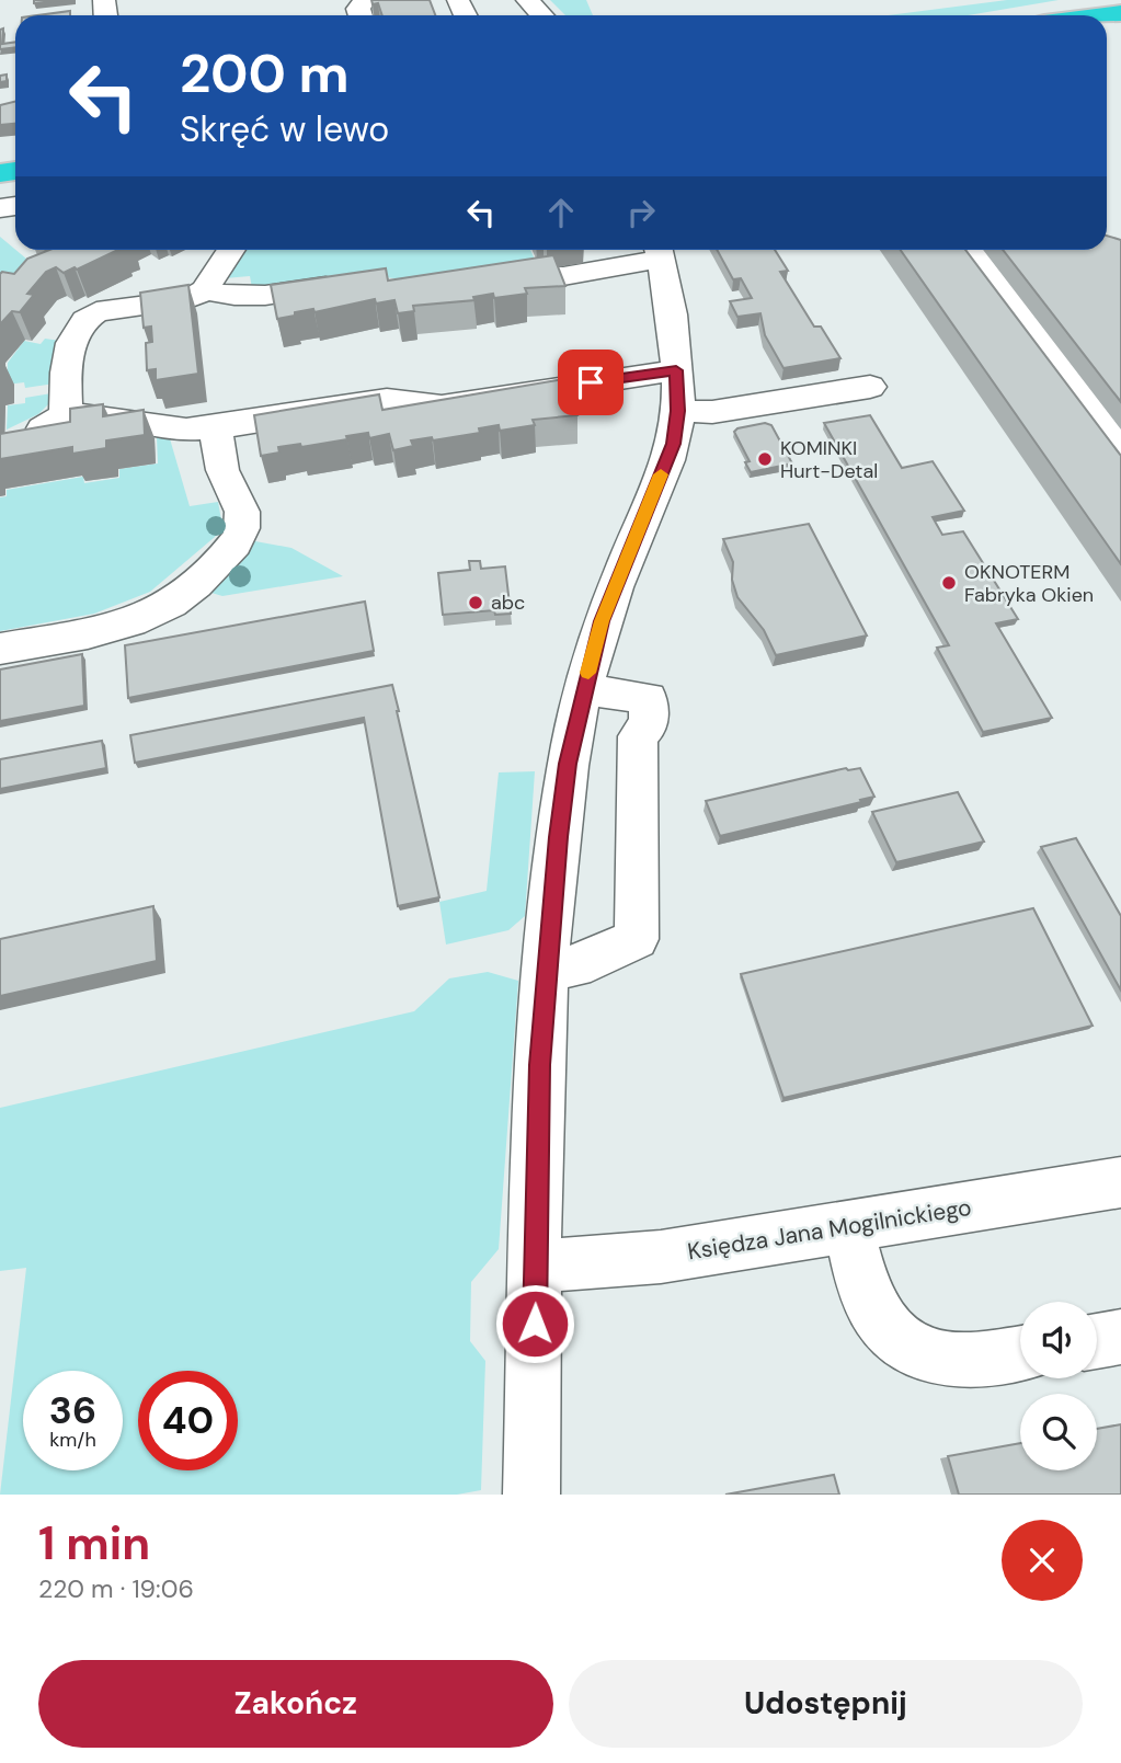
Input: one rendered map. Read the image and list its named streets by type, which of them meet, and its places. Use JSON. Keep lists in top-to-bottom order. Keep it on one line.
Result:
{"streets":{"street":["Księdza Jana Mogilnickiego"]},"places":["KOMINKI Hurt-Detal","OKNOTERM Fabryka Okien","abc"],"page":{"turn":["200 m","Skręć w lewo"],"speed":"36 km/h","limit":"40","heading":["1 min","220 m · 19:06"],"buttons":["Zakończ","Udostępnij"]}}
